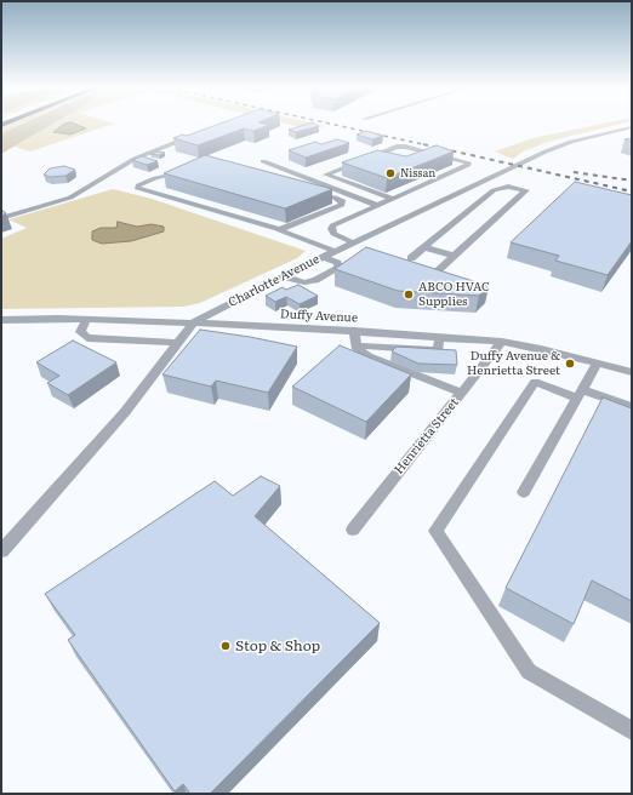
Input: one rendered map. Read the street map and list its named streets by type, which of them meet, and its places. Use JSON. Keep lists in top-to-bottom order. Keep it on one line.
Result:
{"streets":{"street":["Charlotte Avenue","Duffy Avenue","Henrietta Street"]},"crossings":[["Charlotte Avenue","Duffy Avenue"],["Duffy Avenue","Henrietta Street"]],"places":["Nissan","ABCO HVAC Supplies","Duffy Avenue & Henrietta Street","Stop & Shop"]}
